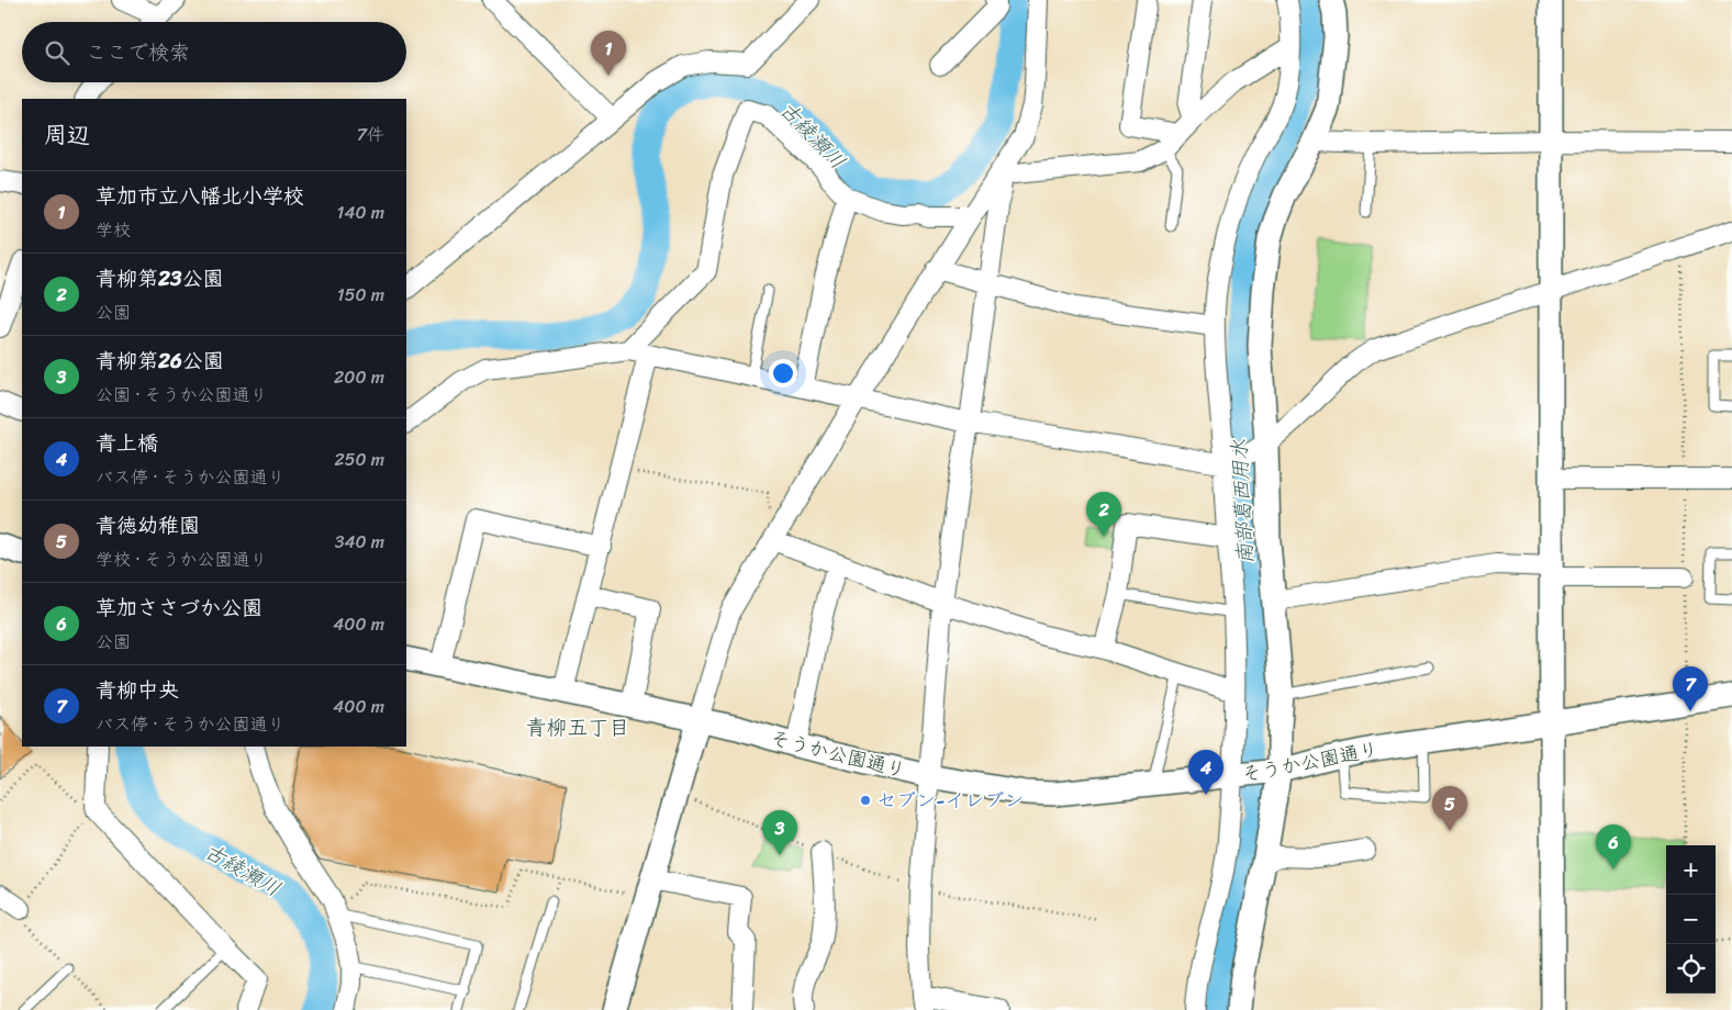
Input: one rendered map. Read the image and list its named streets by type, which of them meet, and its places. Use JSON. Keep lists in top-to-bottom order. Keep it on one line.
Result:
{"streets":{"street":["そうか公園通り"]},"districts":["青柳五丁目"],"water":["古綾瀬川","南部葛西用水"],"places":["セブン-イレブン"],"page":{"search":"ここで検索","pins":["1","2","7","4","5","3","6"],"heading":["周辺","7件"],"list":[{"mark":"1","name":"草加市立八幡北小学校","note":"学校","value":"140 m"},{"mark":"2","name":"青柳第23公園","note":"公園","value":"150 m"},{"mark":"3","name":"青柳第26公園","note":"公園 · そうか公園通り","value":"200 m"},{"mark":"4","name":"青上橋","note":"バス停 · そうか公園通り","value":"250 m"},{"mark":"5","name":"青徳幼稚園","note":"学校 · そうか公園通り","value":"340 m"},{"mark":"6","name":"草加ささづか公園","note":"公園","value":"400 m"},{"mark":"7","name":"青柳中央","note":"バス停 · そうか公園通り","value":"400 m"}],"map_buttons":["+","−"]}}
